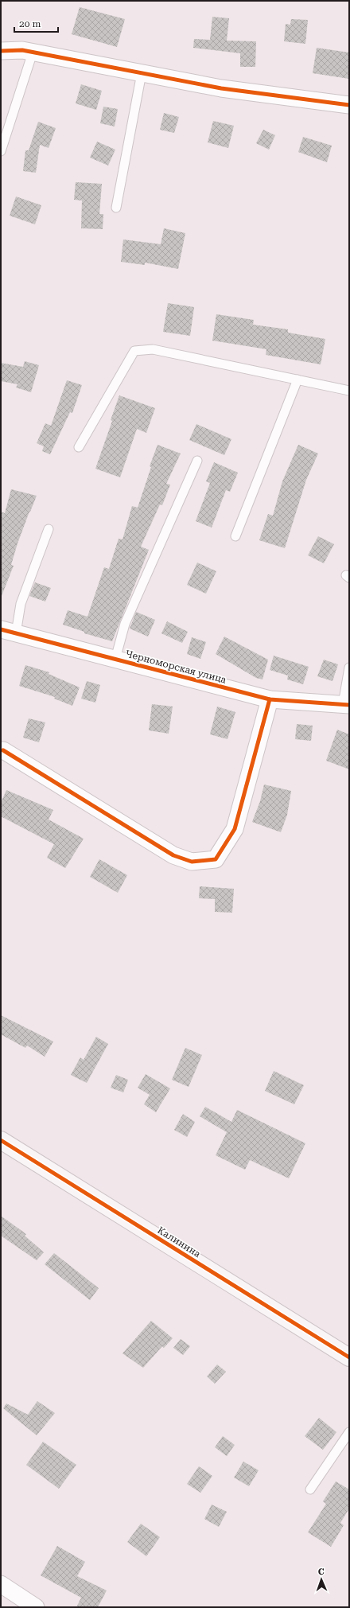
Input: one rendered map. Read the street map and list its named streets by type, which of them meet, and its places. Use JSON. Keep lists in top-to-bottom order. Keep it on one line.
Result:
{"streets":{"street":["Черноморская улица","Калинина"]},"scale_bar":"20 m","north":"top"}
